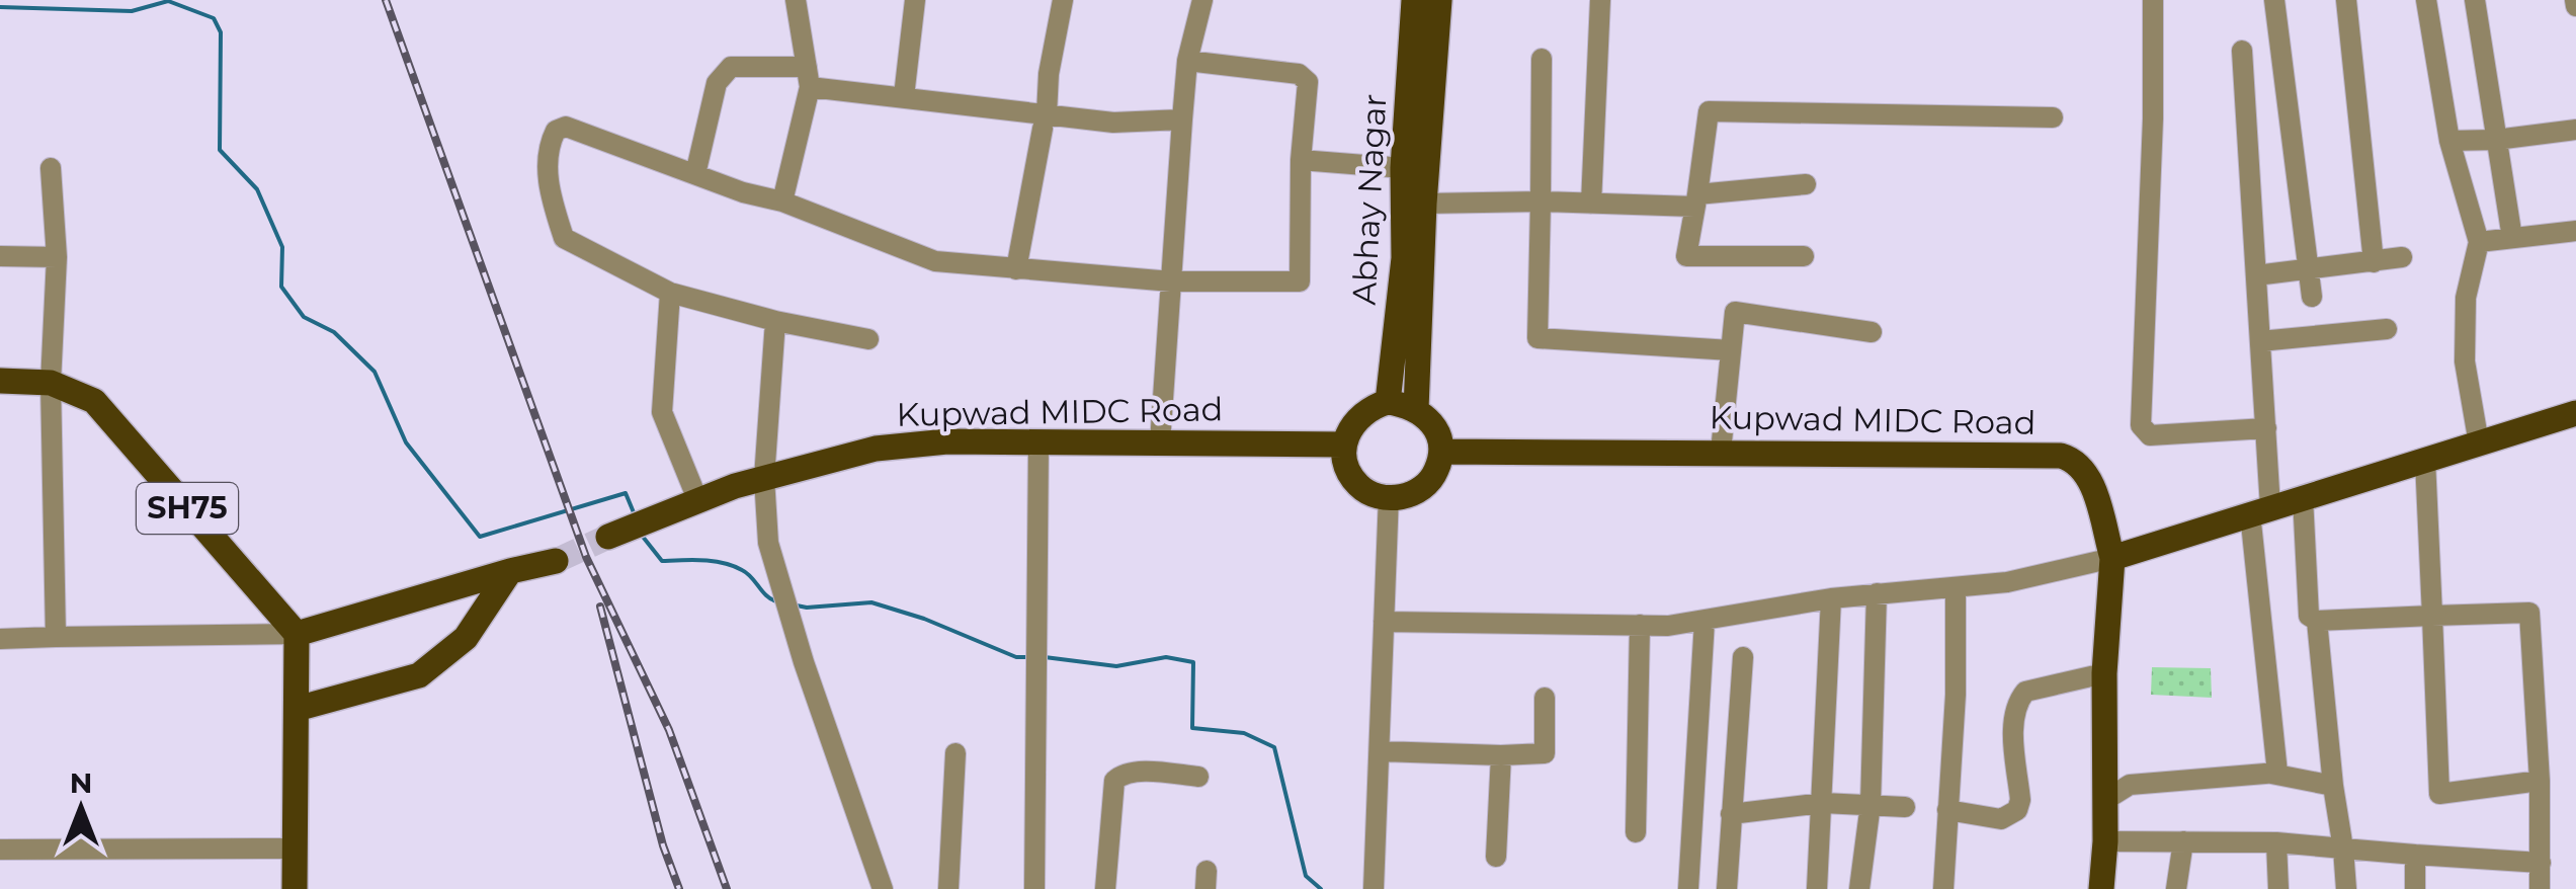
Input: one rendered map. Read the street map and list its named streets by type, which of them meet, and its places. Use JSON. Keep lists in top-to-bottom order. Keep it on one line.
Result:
{"streets":{"main road":["Abhay Nagar","Kupwad MIDC Road","SH75"]},"crossings":[["Abhay Nagar","Kupwad MIDC Road"]],"north":"top"}
